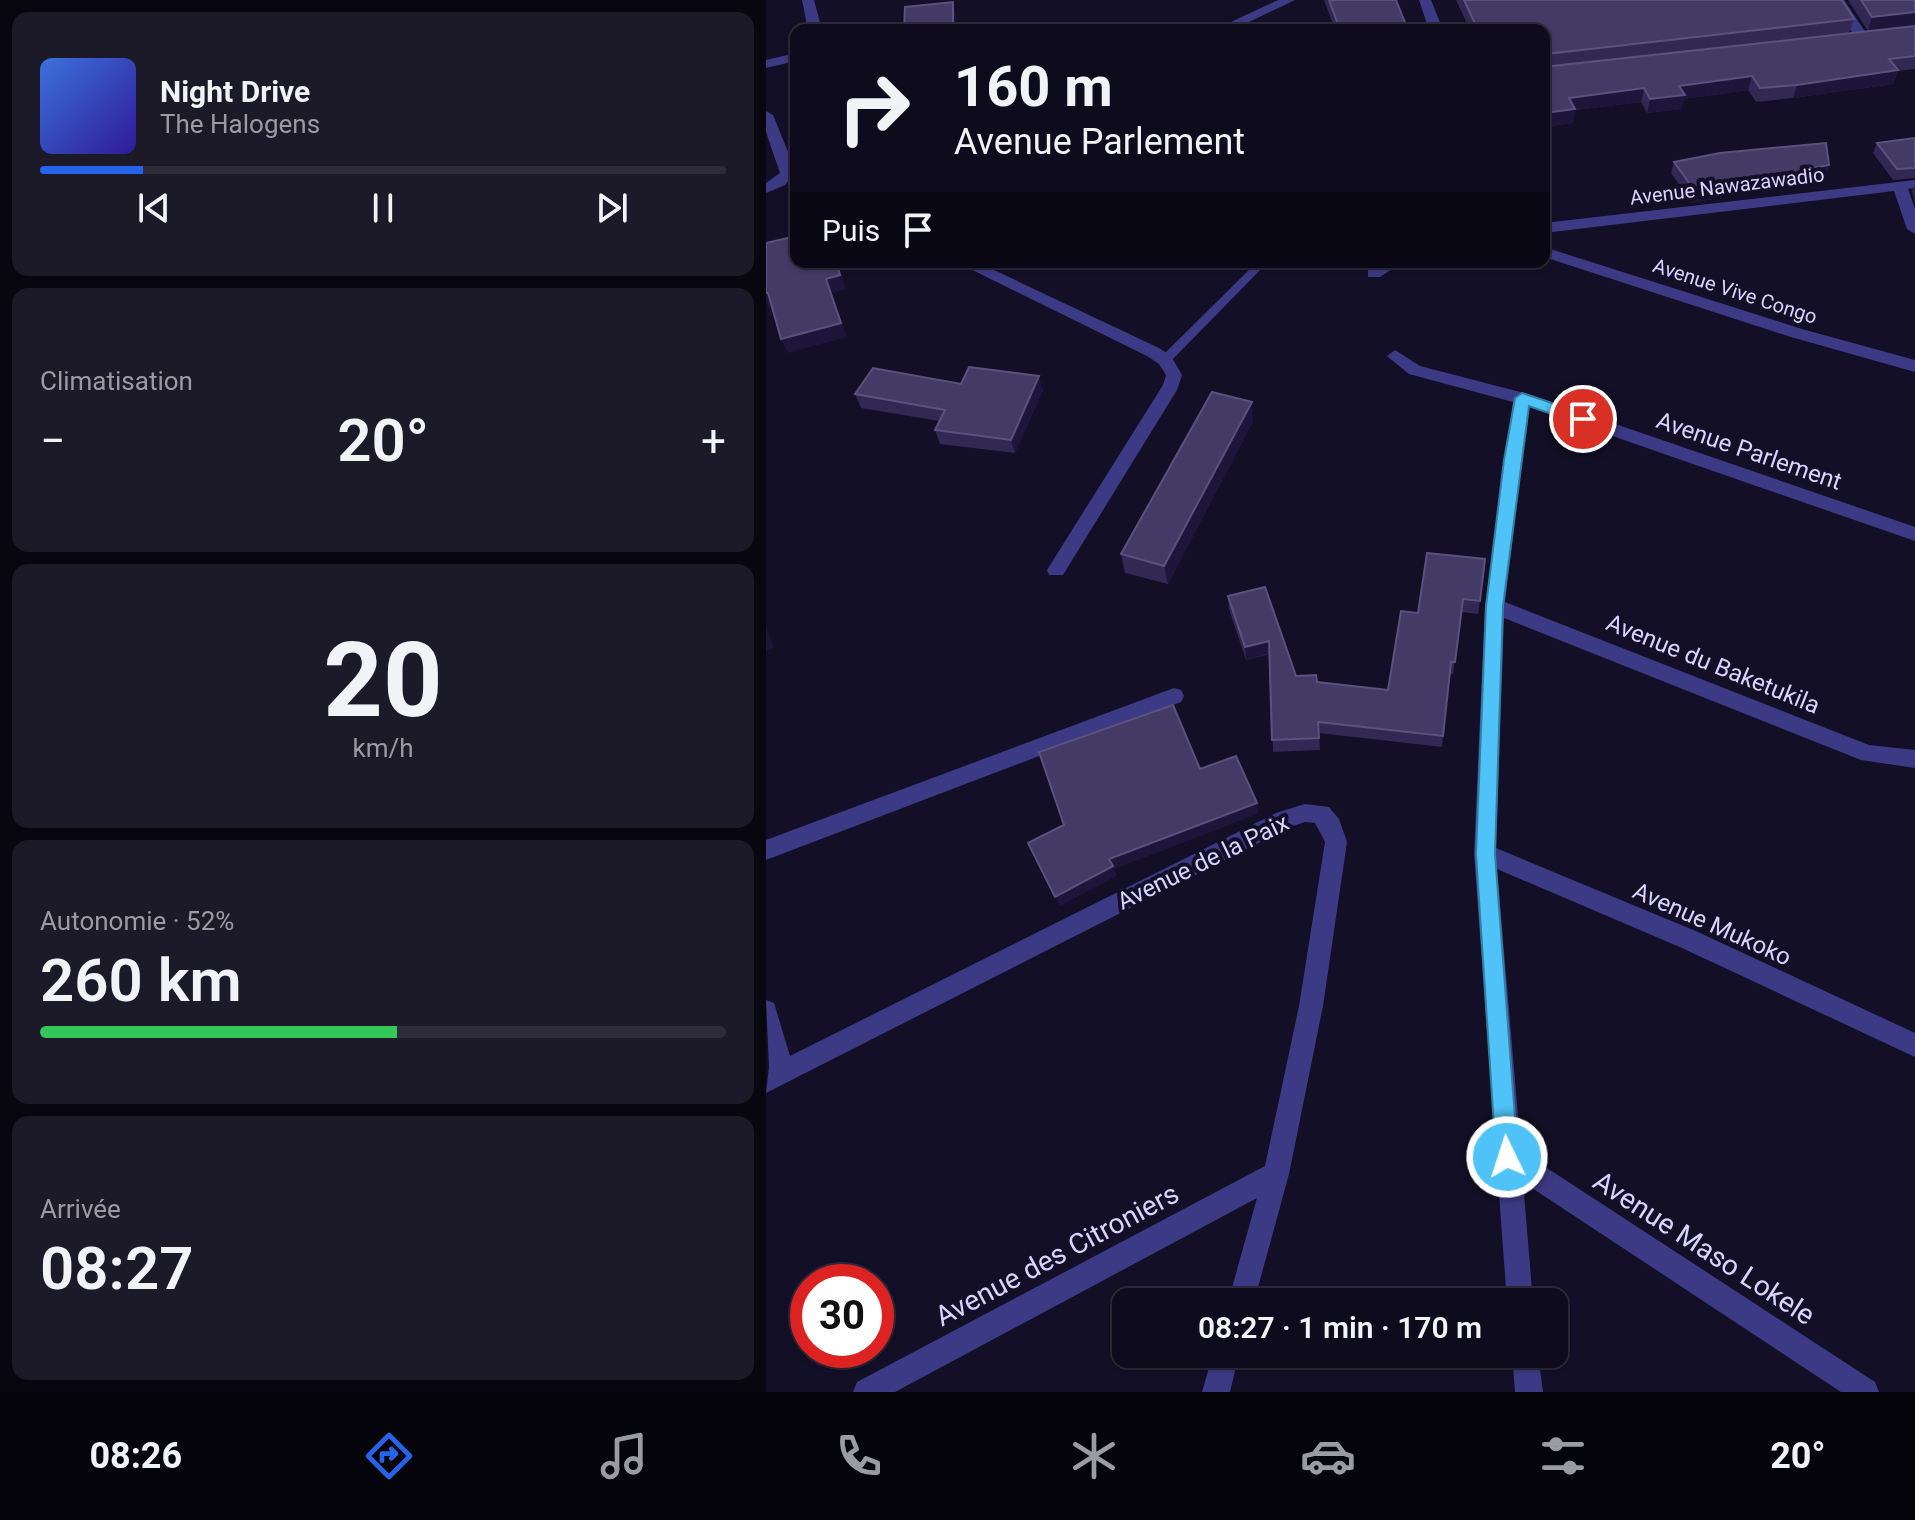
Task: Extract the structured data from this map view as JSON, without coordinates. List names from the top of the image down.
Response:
{
  "streets": {
    "street": [
      "Avenue Nawazawadio",
      "Avenue Vive Congo",
      "Avenue Parlement",
      "Avenue du Baketukila",
      "Avenue de la Paix",
      "Avenue Mukoko",
      "Avenue Maso Lokele",
      "Avenue des Citroniers"
    ]
  },
  "crossings": [
    ["Avenue de la Paix", "Avenue des Citroniers"]
  ],
  "page": {
    "turn": ["160 m", "Avenue Parlement"],
    "song": ["Night Drive", "The Halogens"],
    "then": "Puis",
    "tile": [
      "Climatisation",
      ["20", "km/h"],
      ["Autonomie · 52%", "260 km"],
      ["Arrivée", "08:27"]
    ],
    "heat": ["−", "20°", "+"],
    "limit": "30",
    "trip": "08:27 · 1 min · 170 m",
    "tabs": ["08:26", "20°"]
  }
}
